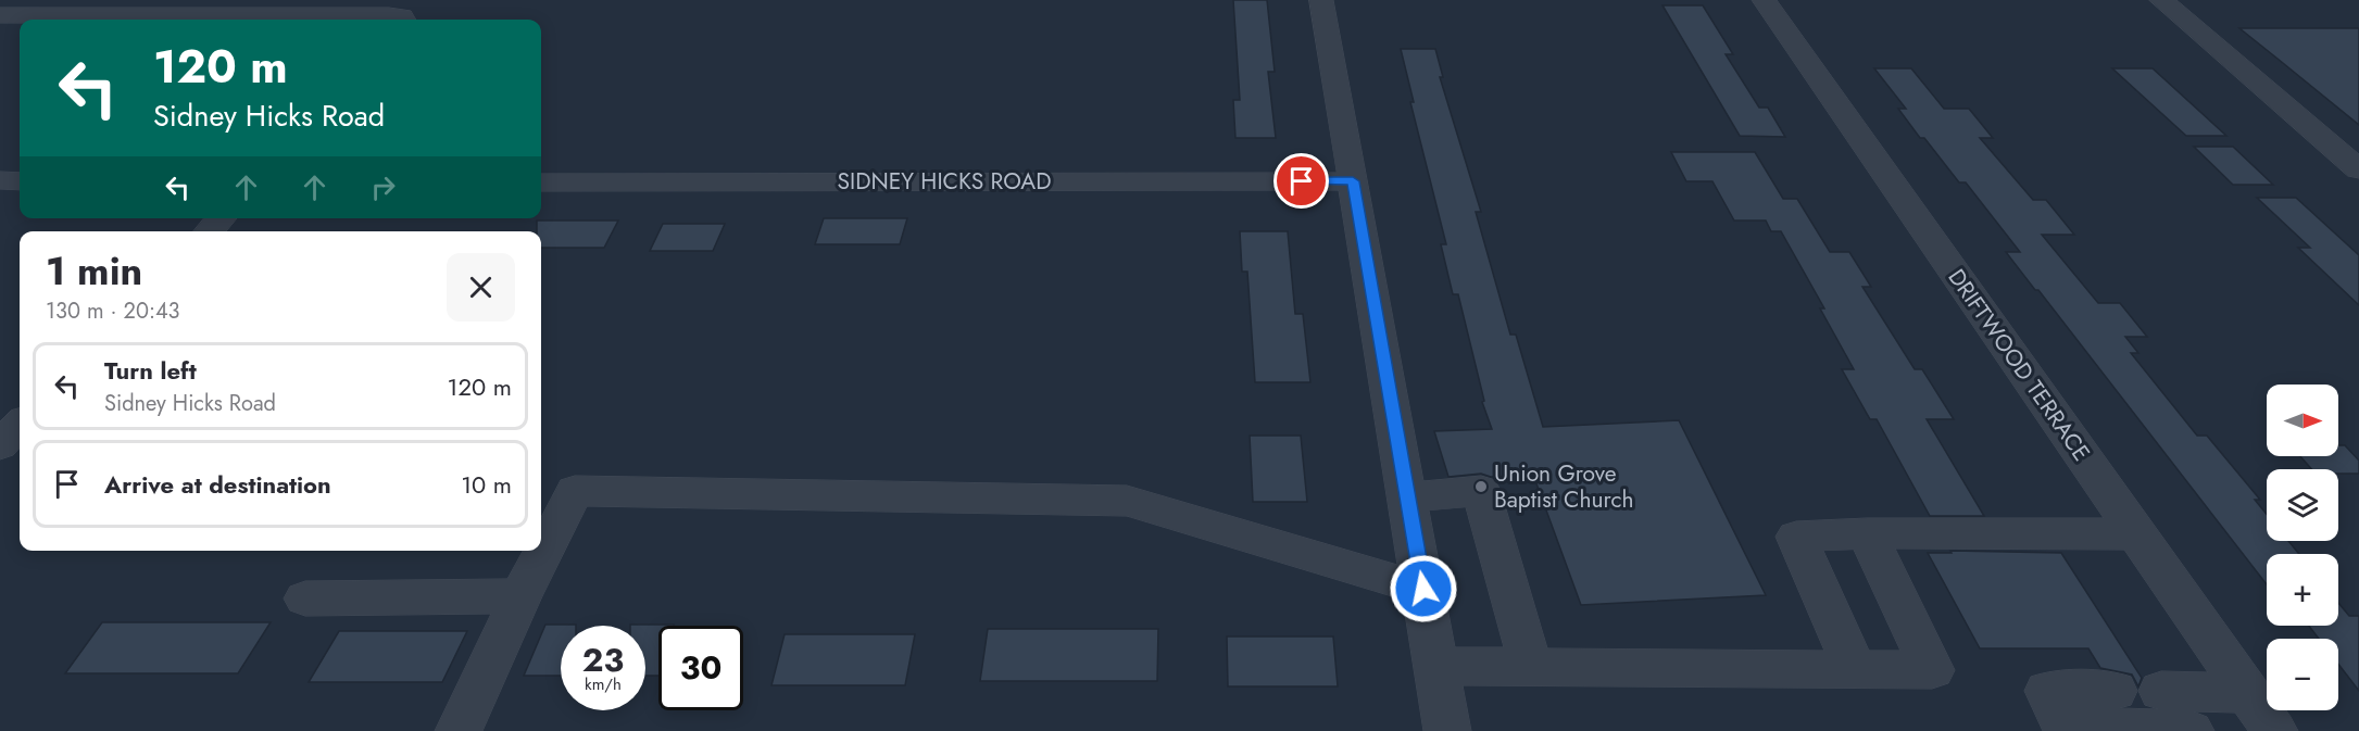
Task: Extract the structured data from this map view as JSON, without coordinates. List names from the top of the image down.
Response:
{
  "streets": {
    "street": ["SIDNEY HICKS ROAD", "DRIFTWOOD TERRACE"]
  },
  "places": ["Union Grove Baptist Church"],
  "north": "right",
  "page": {
    "turn": ["120 m", "Sidney Hicks Road"],
    "heading": ["1 min", "130 m · 20:43"],
    "list": [
      {
        "name": "Turn left",
        "note": "Sidney Hicks Road",
        "value": "120 m"
      },
      {
        "name": "Arrive at destination",
        "value": "10 m"
      }
    ],
    "map_buttons": ["+", "−"],
    "speed": "23 km/h",
    "limit": "30"
  }
}
